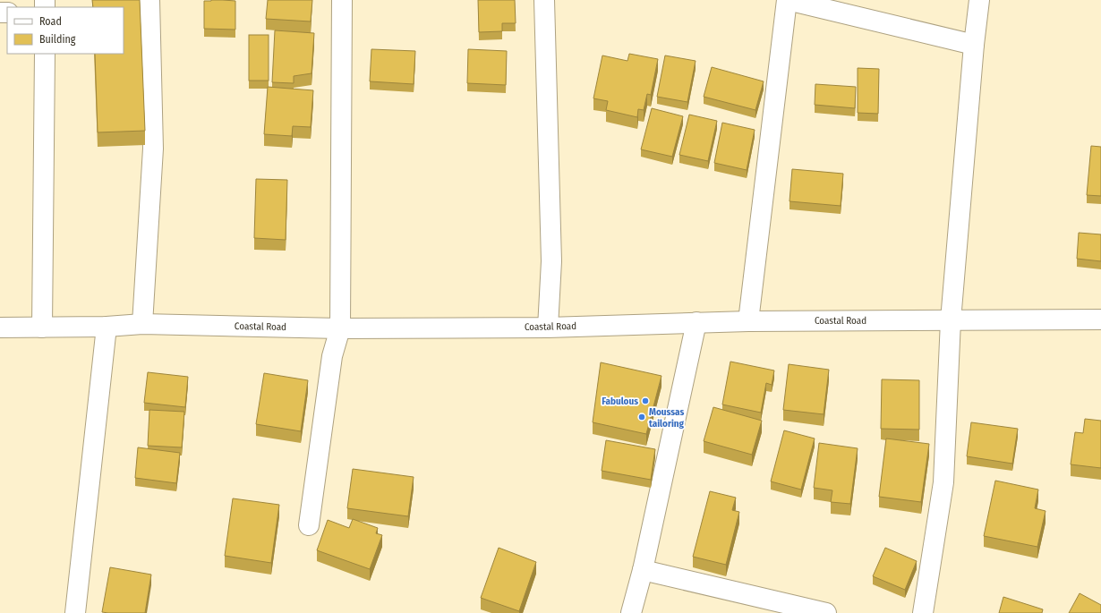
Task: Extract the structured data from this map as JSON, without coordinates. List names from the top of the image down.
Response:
{
  "streets": {
    "street": ["Coastal Road"]
  },
  "places": ["Fabulous", "Moussas tailoring"],
  "legend": ["Road", "Building"]
}
